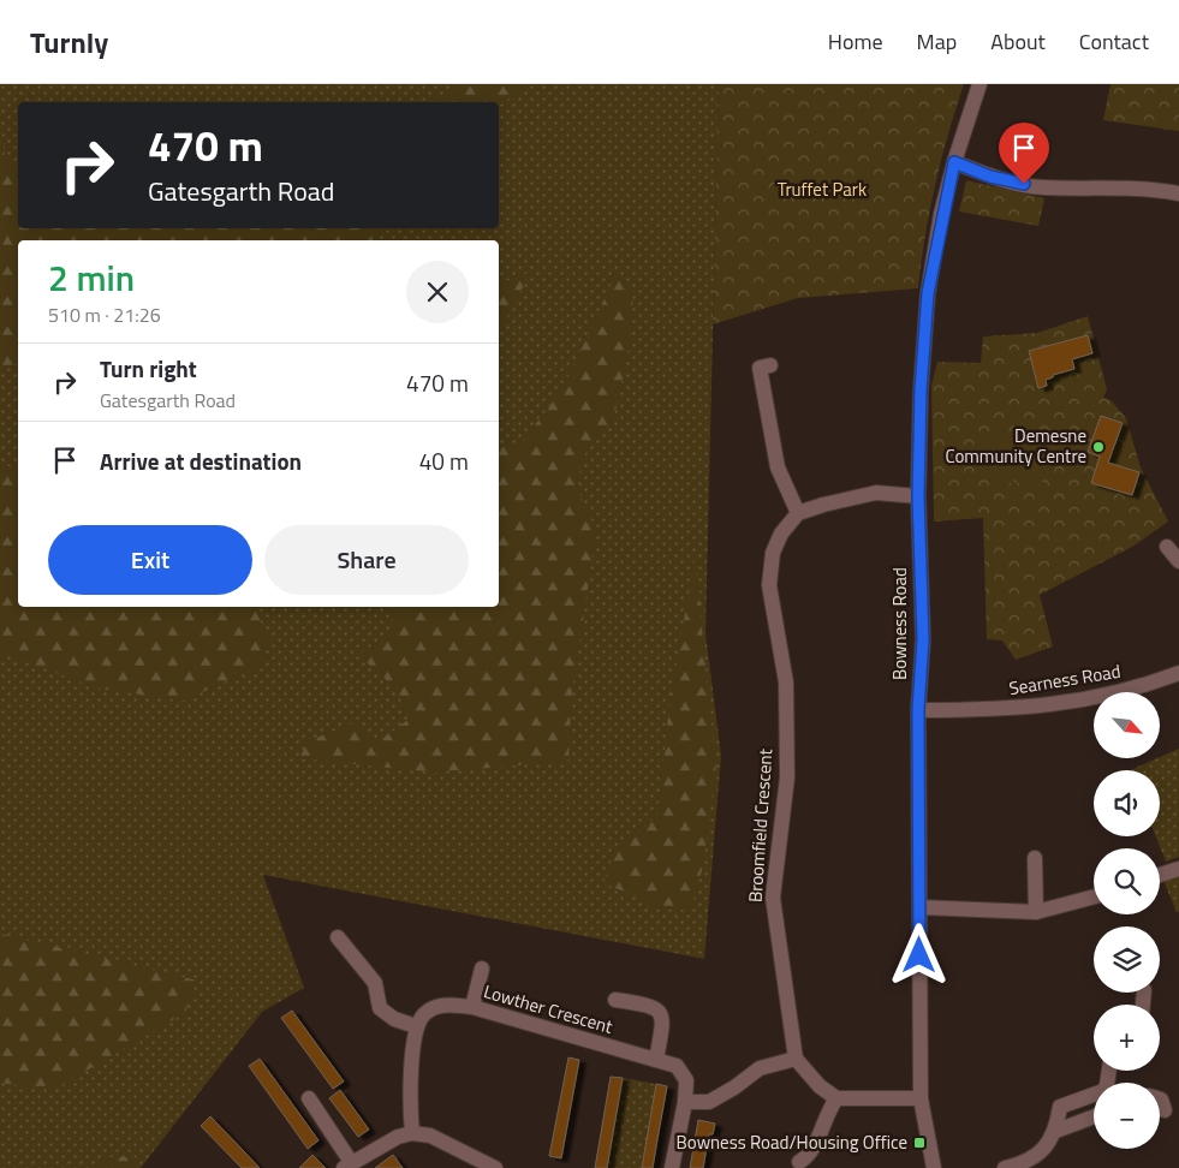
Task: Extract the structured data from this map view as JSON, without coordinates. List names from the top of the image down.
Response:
{
  "streets": {
    "street": [
      "Bowness Road",
      "Searness Road",
      "Broomfield Crescent",
      "Lowther Crescent"
    ]
  },
  "crossings": [
    ["Bowness Road", "Searness Road"]
  ],
  "parks": ["Truffet Park"],
  "places": {
    "other": ["Demesne Community Centre"],
    "transit": ["Bowness Road/Housing Office"]
  },
  "north": "bottom right",
  "page": {
    "header": "Turnly",
    "nav": [
      "Home",
      "Map",
      "About",
      "Contact"
    ],
    "turn": ["470 m", "Gatesgarth Road"],
    "heading": ["2 min", "510 m · 21:26"],
    "list": [
      {
        "name": "Turn right",
        "note": "Gatesgarth Road",
        "value": "470 m"
      },
      {
        "name": "Arrive at destination",
        "value": "40 m"
      }
    ],
    "buttons": ["Exit", "Share"],
    "map_buttons": ["+", "−"]
  }
}
